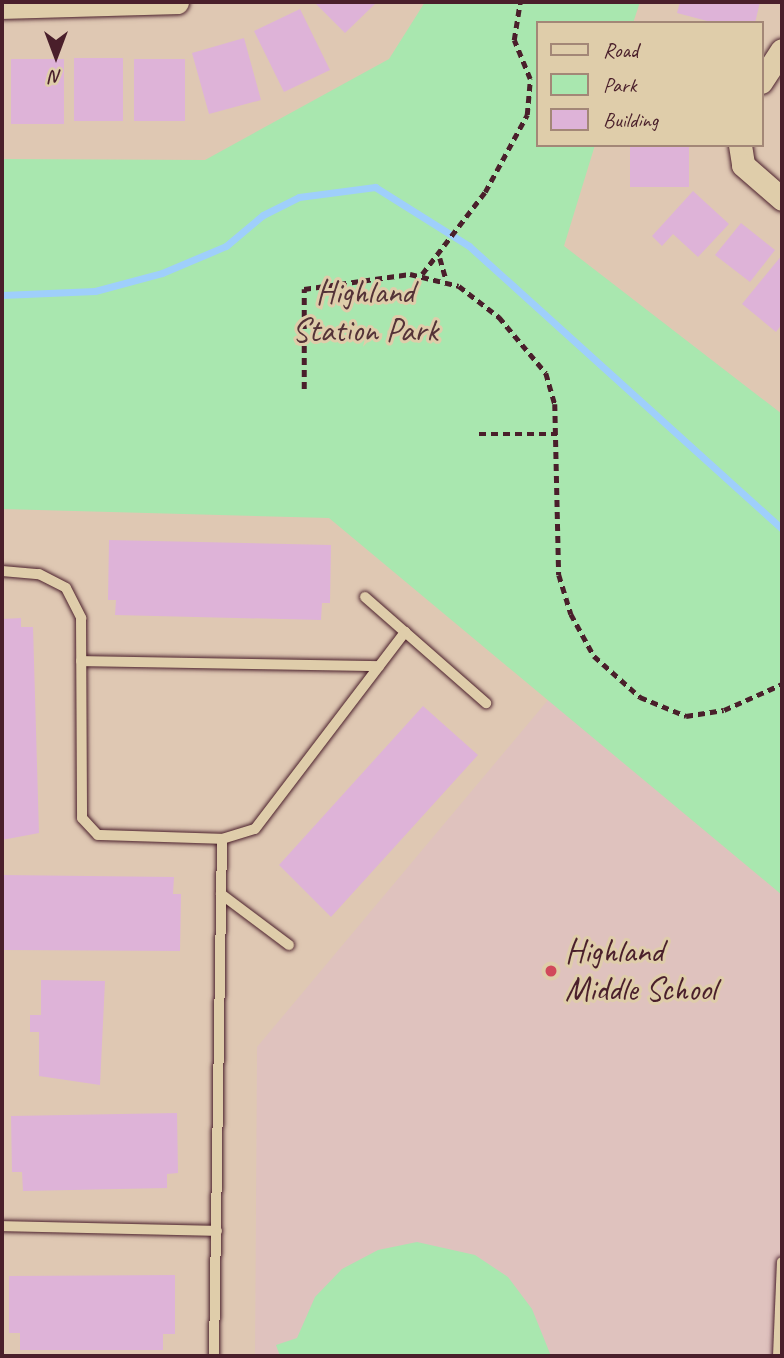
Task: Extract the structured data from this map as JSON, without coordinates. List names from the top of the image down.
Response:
{
  "parks": ["Highland Station Park"],
  "places": ["Highland Middle School"],
  "legend": ["Road", "Park", "Building"],
  "north": "bottom"
}
